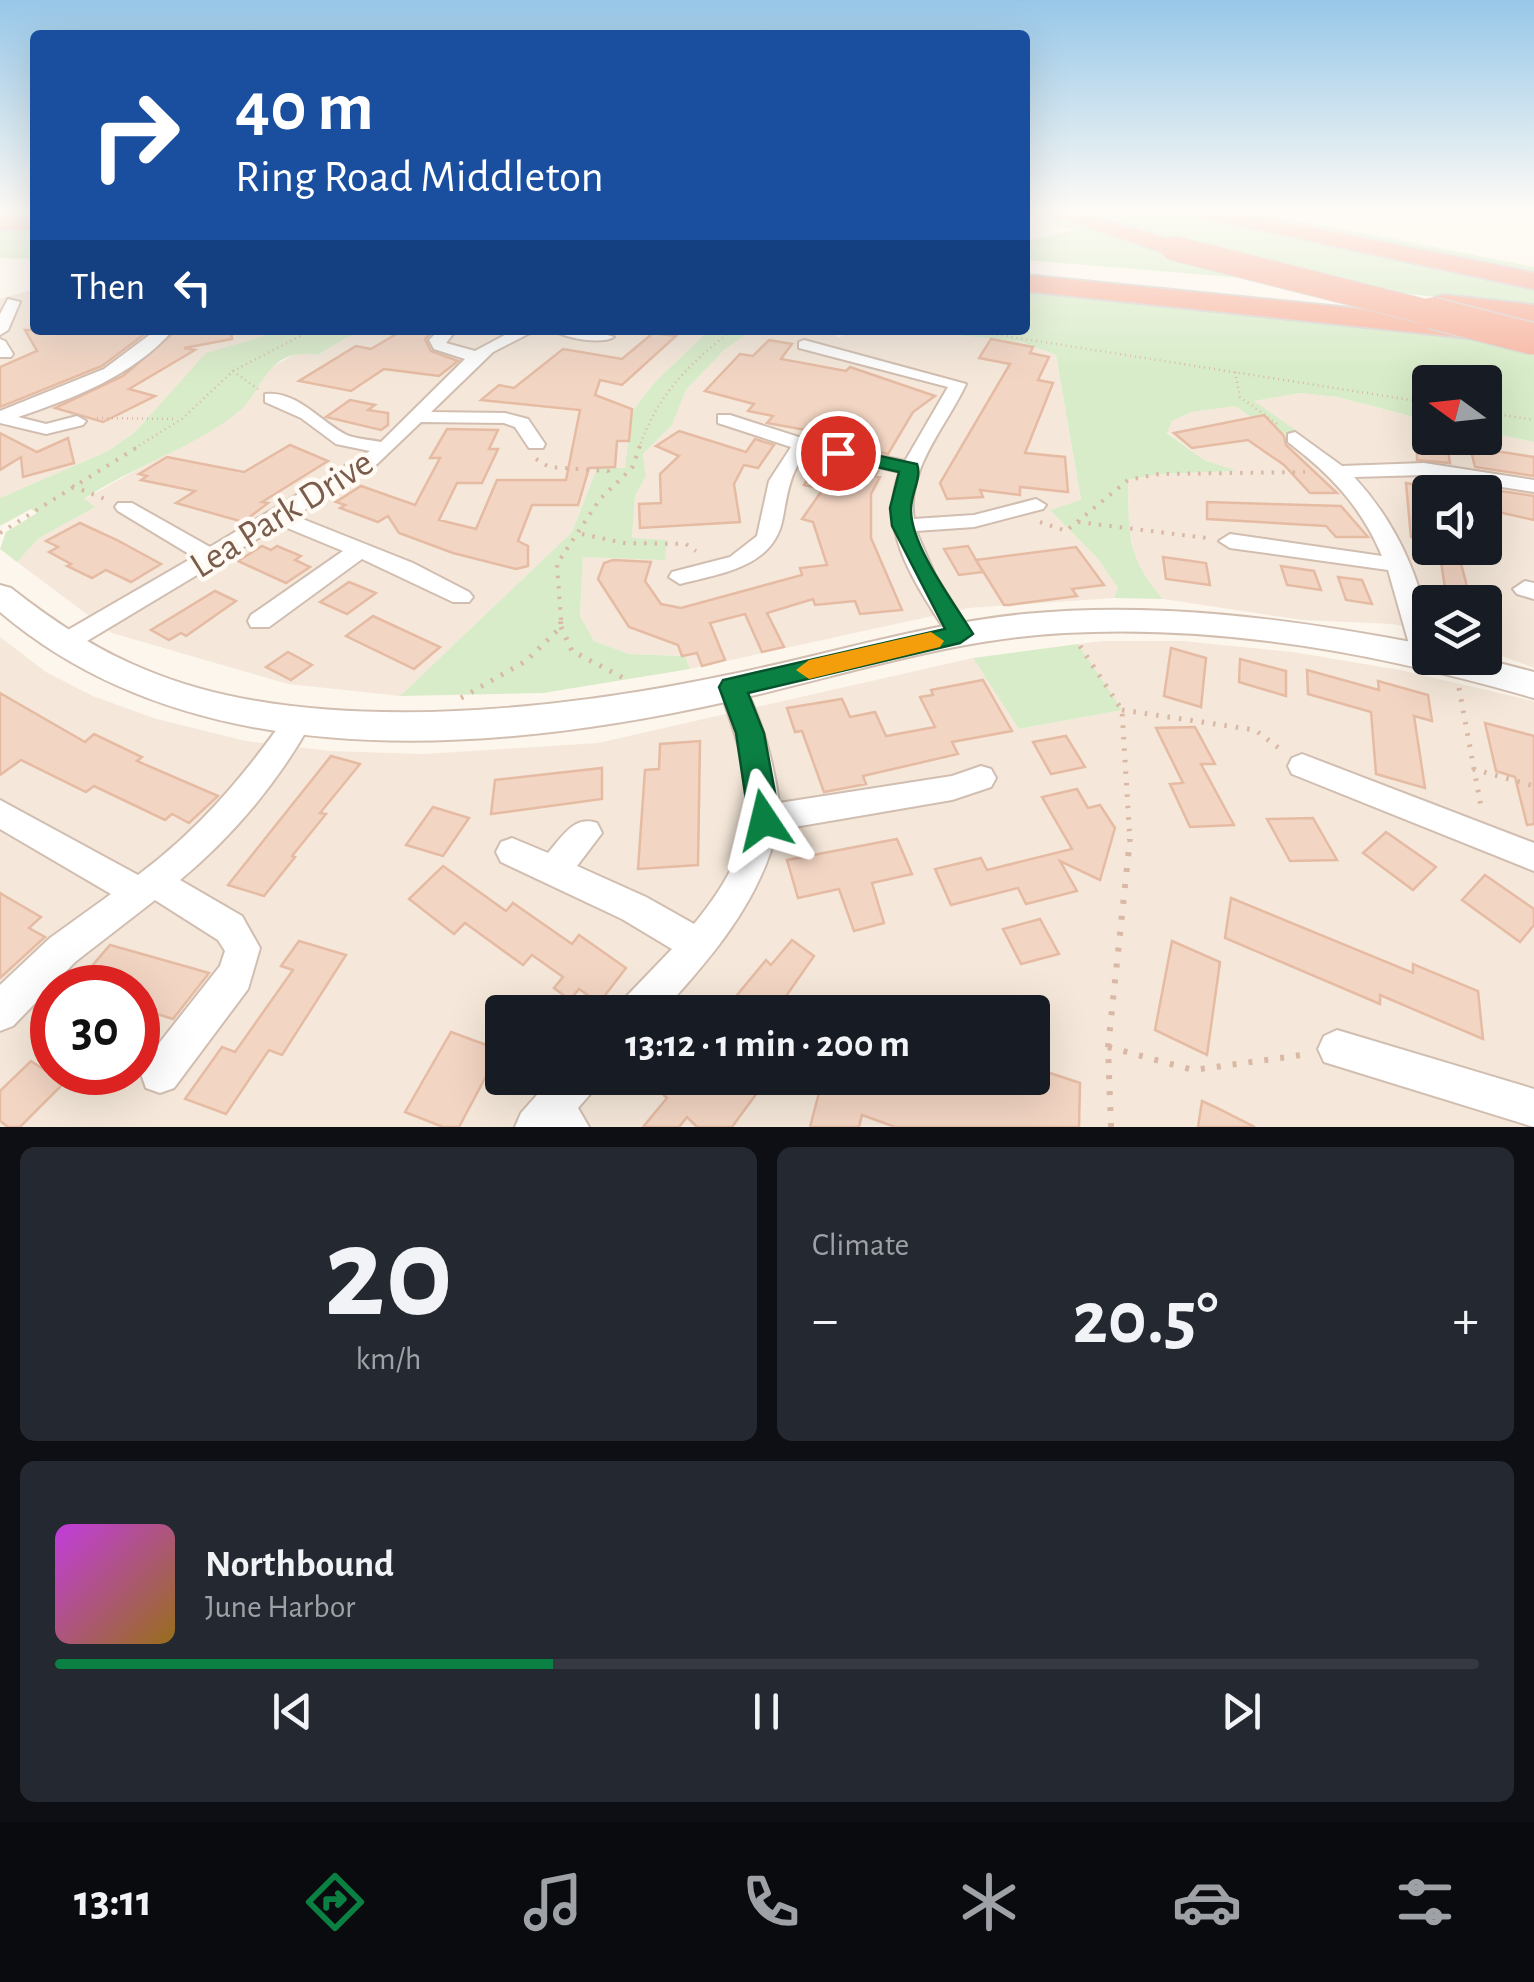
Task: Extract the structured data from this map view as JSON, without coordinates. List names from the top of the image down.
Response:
{
  "streets": {
    "street": ["Lea Park Drive"]
  },
  "north": "left",
  "page": {
    "turn": ["40 m", "Ring Road Middleton"],
    "then": "Then",
    "limit": "30",
    "trip": "13:12 · 1 min · 200 m",
    "tile": [
      ["20", "km/h"],
      "Climate"
    ],
    "heat": ["−", "20.5°", "+"],
    "song": ["Northbound", "June Harbor"],
    "tabs": "13:11"
  }
}
